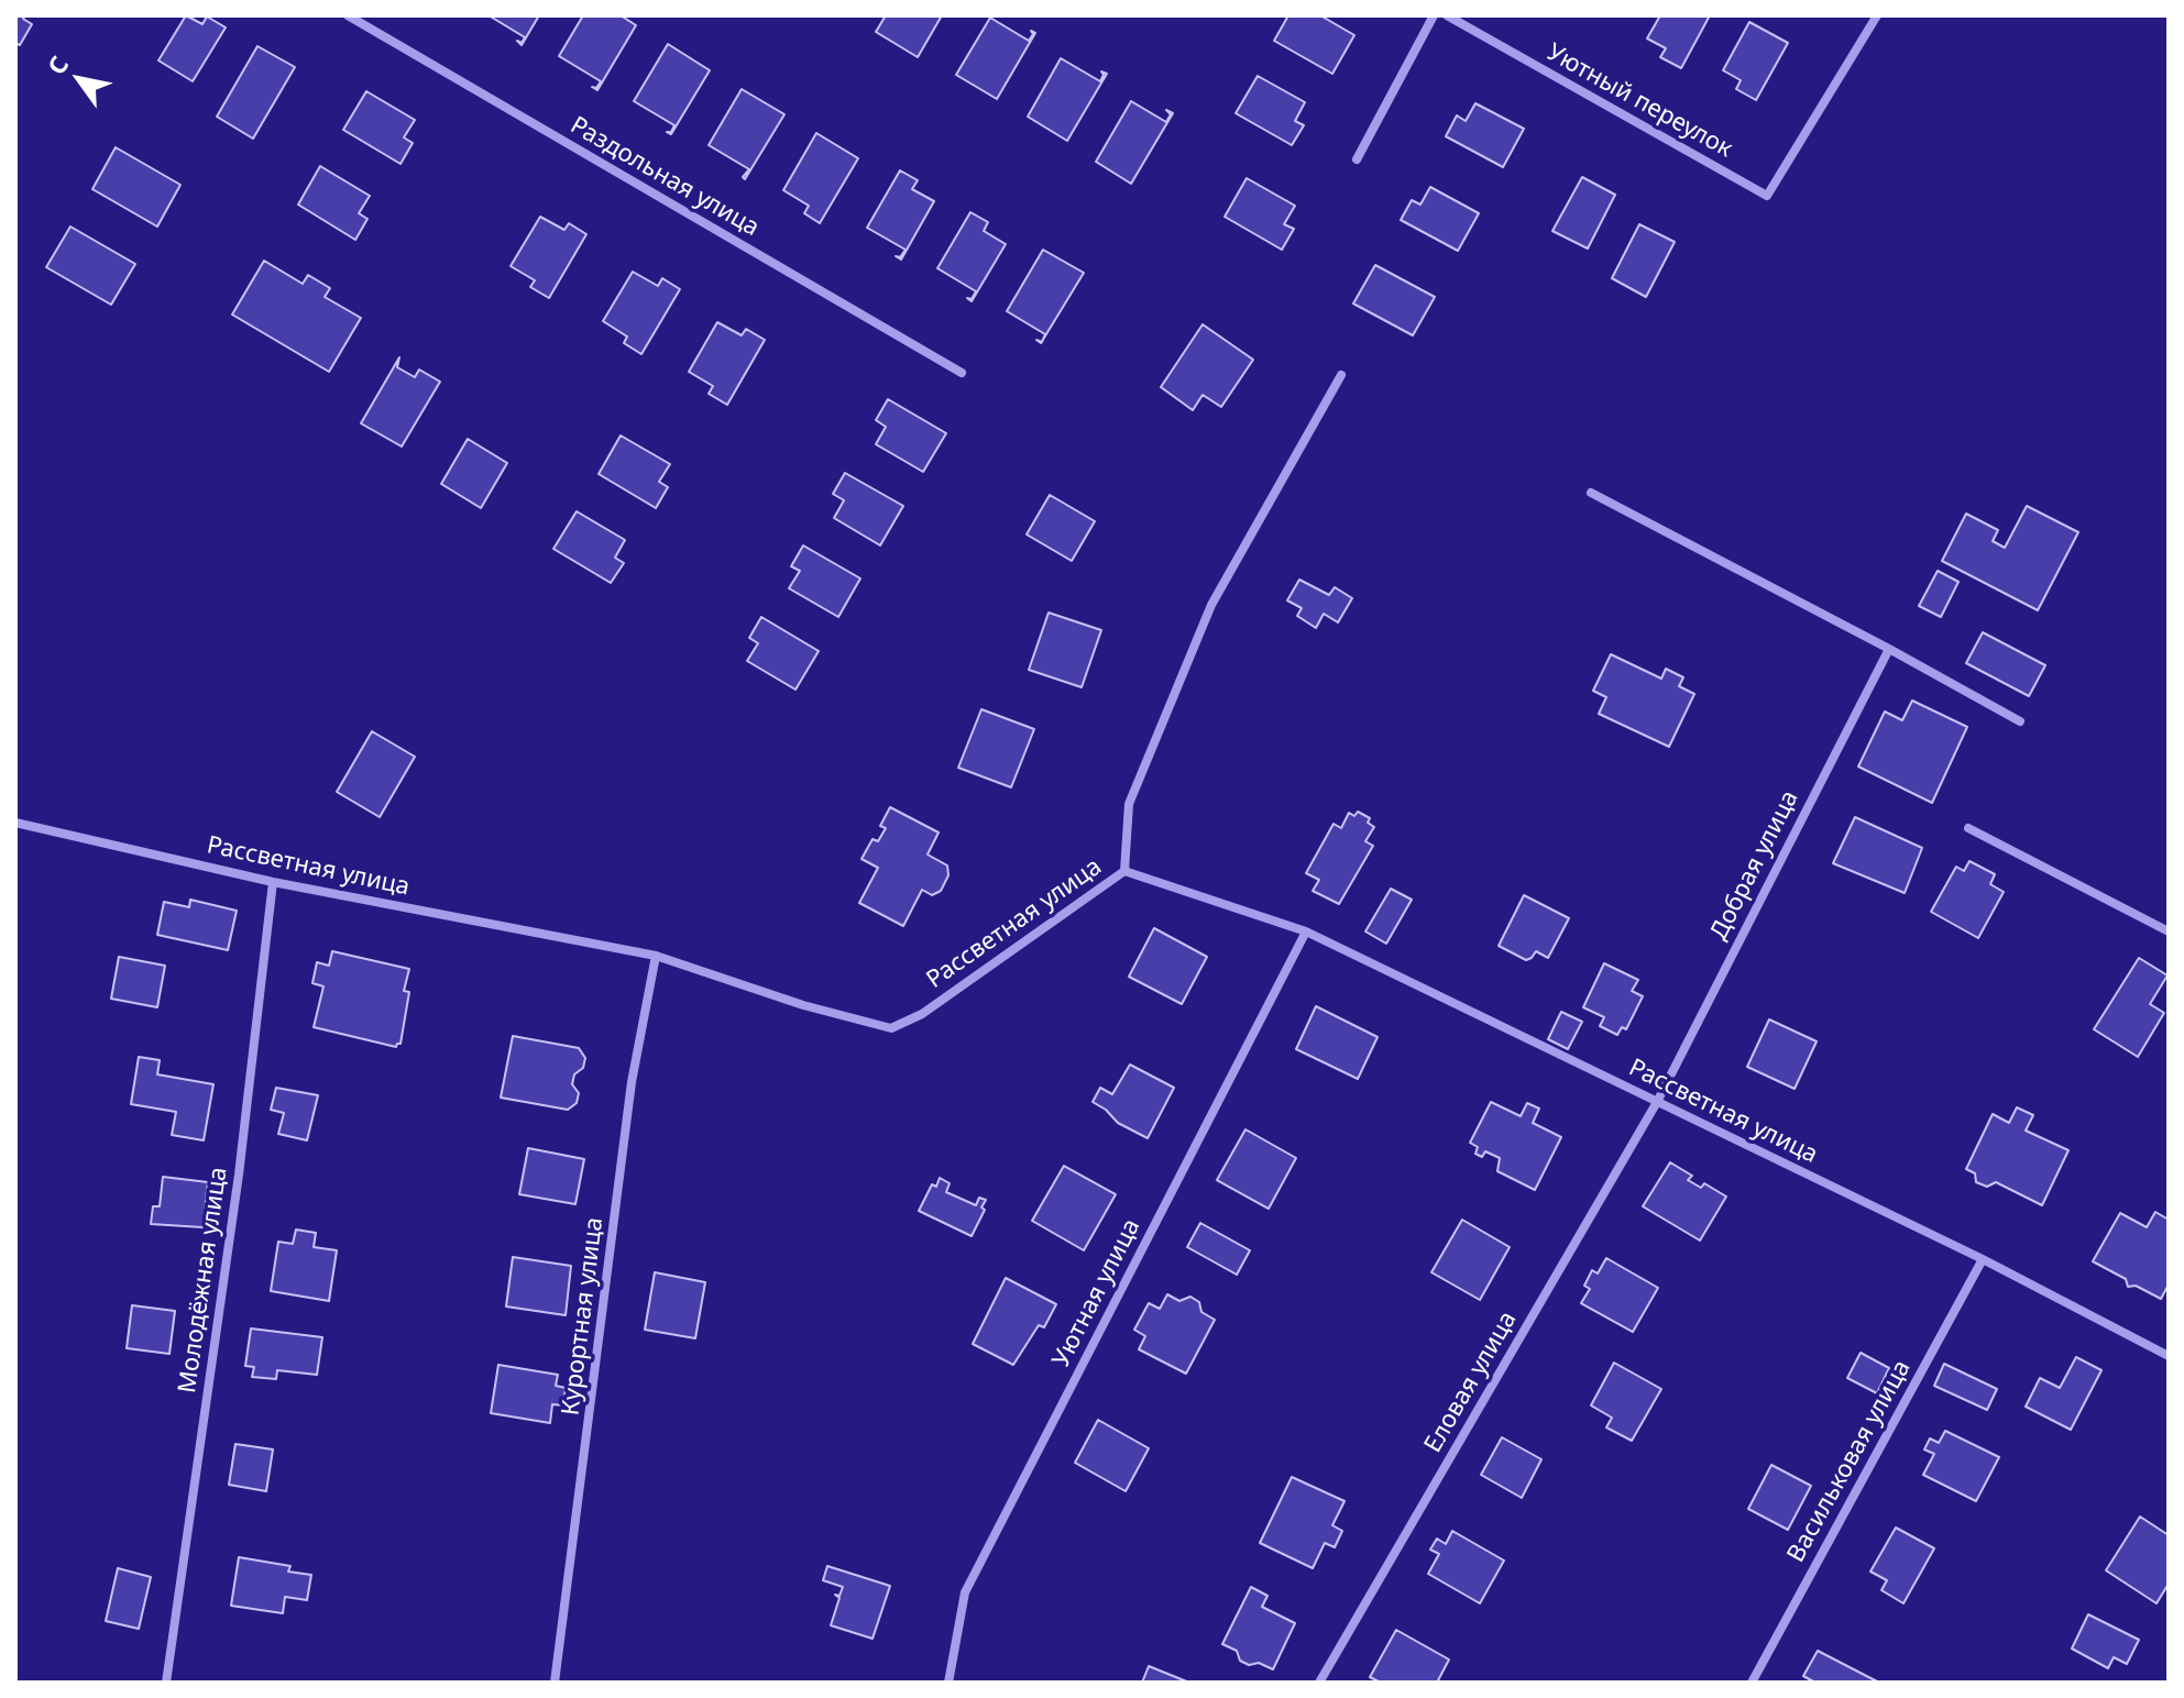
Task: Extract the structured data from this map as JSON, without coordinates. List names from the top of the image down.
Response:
{
  "streets": {
    "street": [
      "Уютный переулок",
      "Раздольная улица",
      "Добрая улица",
      "Рассветная улица",
      "Молодёжная улица",
      "Уютная улица",
      "Курортная улица",
      "Еловая улица",
      "Васильковая улица"
    ]
  },
  "crossings": [
    ["Добрая улица", "Рассветная улица"],
    ["Добрая улица", "Еловая улица"],
    ["Рассветная улица", "Молодёжная улица"],
    ["Рассветная улица", "Уютная улица"],
    ["Рассветная улица", "Курортная улица"],
    ["Рассветная улица", "Еловая улица"],
    ["Рассветная улица", "Васильковая улица"]
  ],
  "north": "top left"
}
